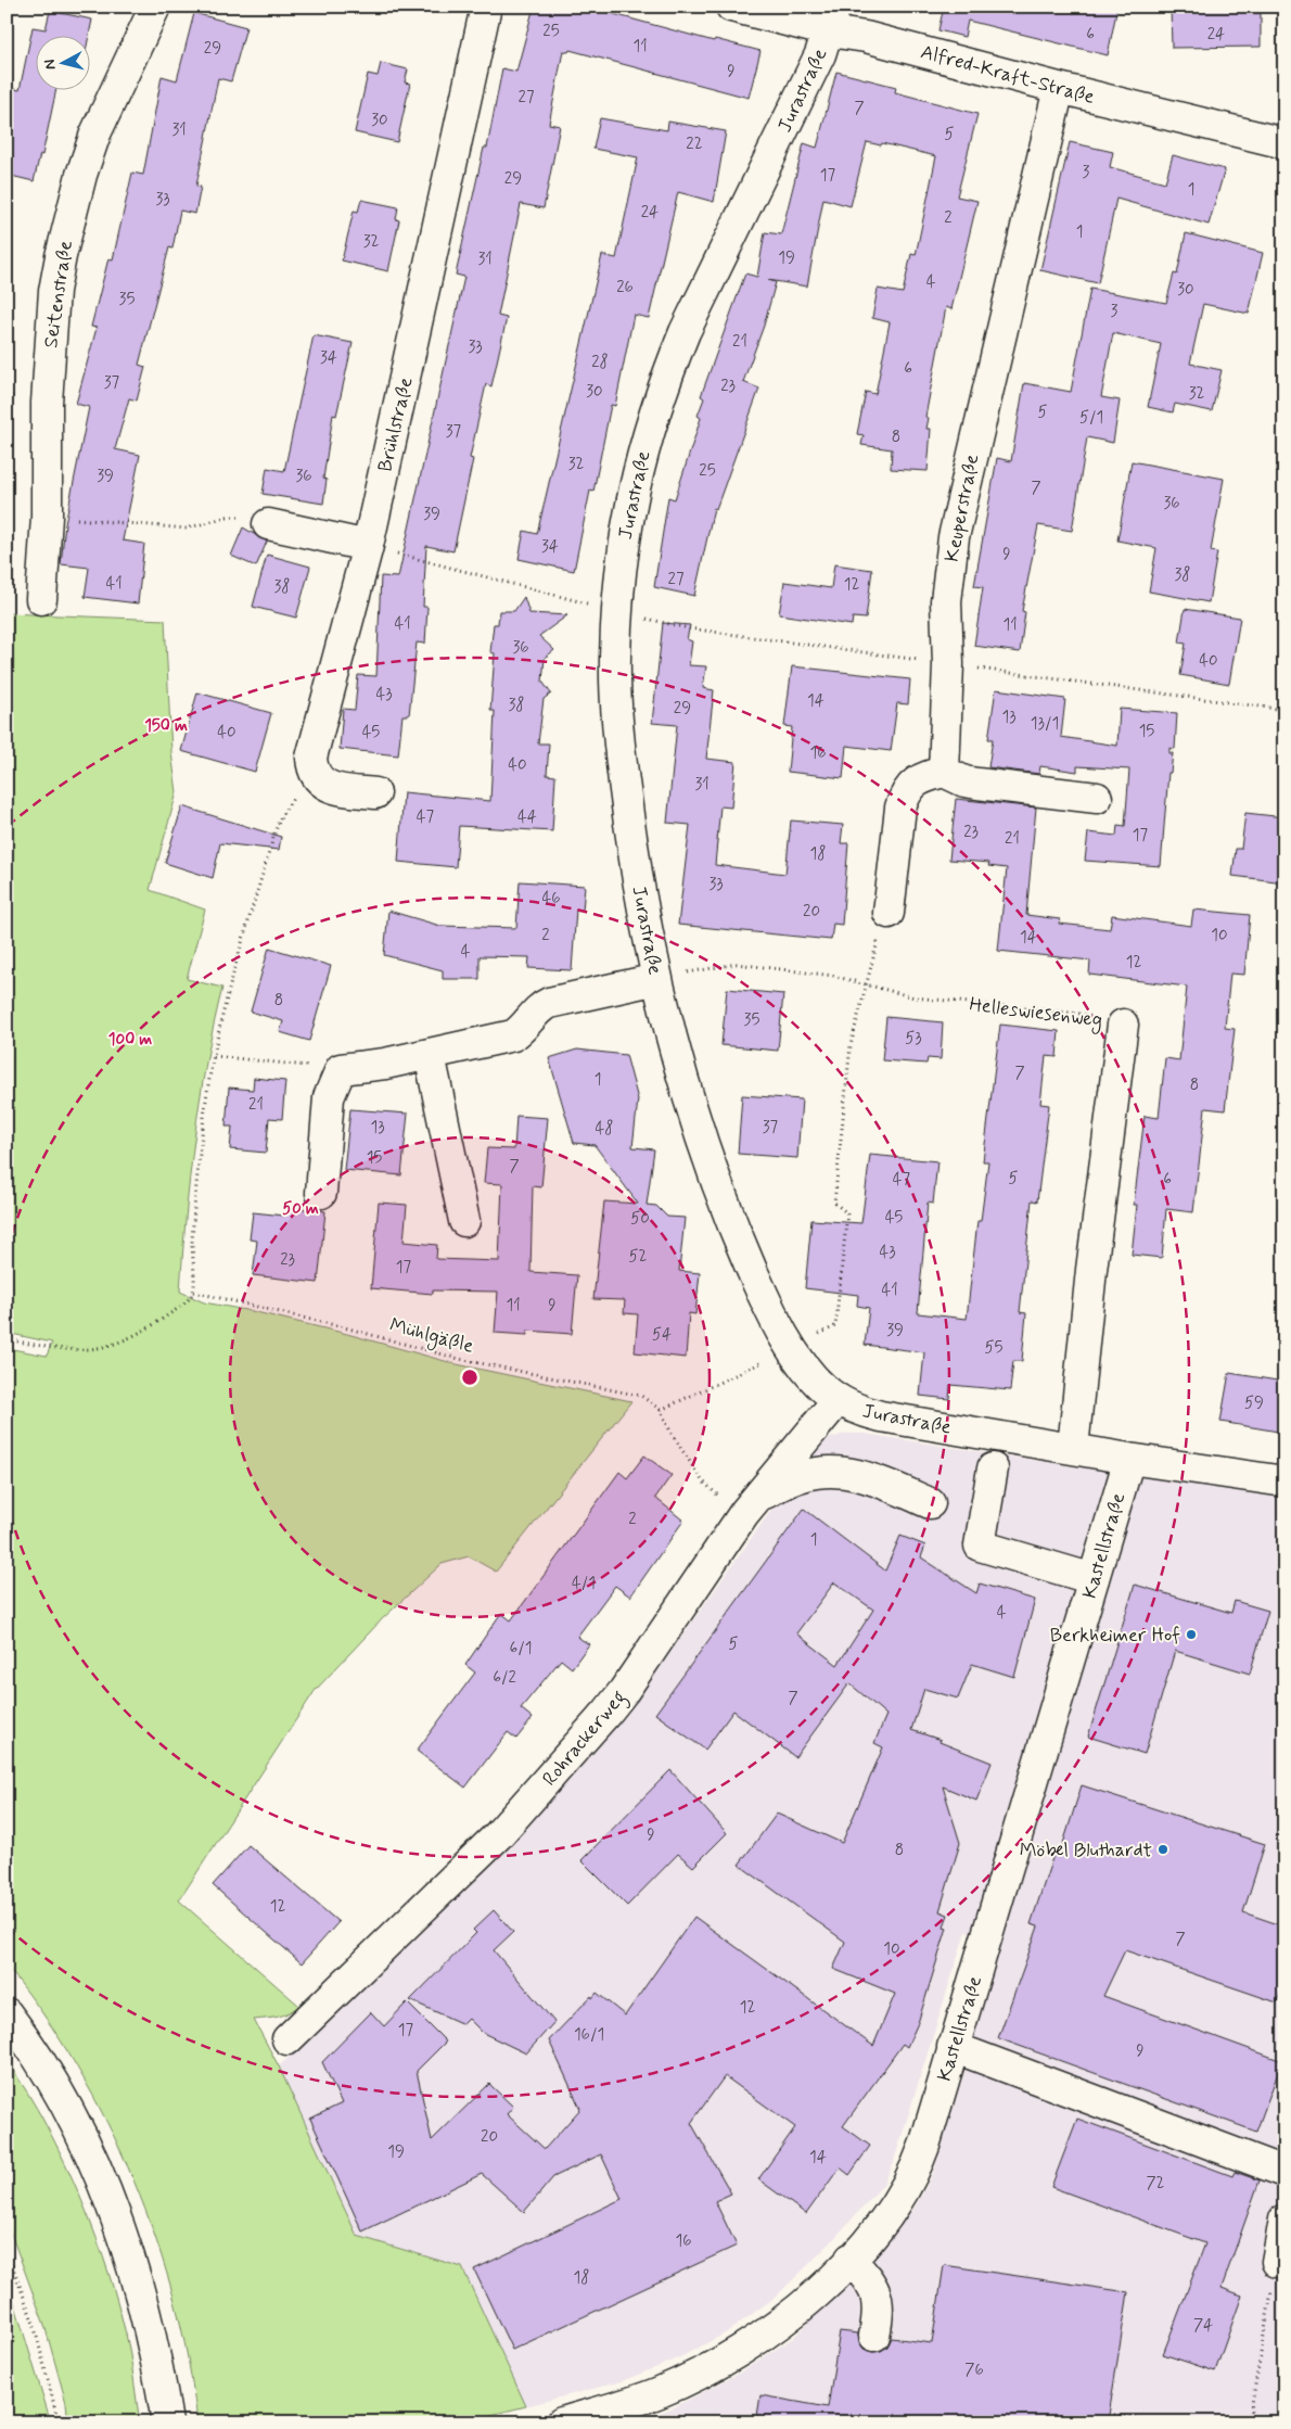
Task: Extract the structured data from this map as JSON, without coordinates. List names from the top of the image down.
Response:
{
  "streets": {
    "street": [
      "Alfred-Kraft-Straße",
      "Jurastraße",
      "Seitenstraße",
      "Brühlstraße",
      "Keuperstraße",
      "Helleswiesenweg",
      "Kastellstraße",
      "Rohrackerweg"
    ],
    "path": ["Mühlgäßle"]
  },
  "crossings": [
    ["Alfred-Kraft-Straße", "Jurastraße"],
    ["Alfred-Kraft-Straße", "Keuperstraße"],
    ["Jurastraße", "Helleswiesenweg"],
    ["Jurastraße", "Kastellstraße"],
    ["Jurastraße", "Rohrackerweg"]
  ],
  "places": ["Berkheimer Hof", "Möbel Bluthardt"],
  "house_numbers": [
    "25",
    "6",
    "24",
    "11",
    "29",
    "9",
    "27",
    "7",
    "30",
    "31",
    "5",
    "22",
    "3",
    "17",
    "29",
    "1",
    "33",
    "24",
    "2",
    "1",
    "32",
    "19",
    "31",
    "4",
    "26",
    "30",
    "35",
    "3",
    "21",
    "33",
    "34",
    "28",
    "6",
    "37",
    "23",
    "30",
    "32",
    "5",
    "5/1",
    "37",
    "8",
    "32",
    "25",
    "39",
    "36",
    "7",
    "36",
    "39",
    "34",
    "9",
    "38",
    "27",
    "41",
    "12",
    "38",
    "41",
    "11",
    "36",
    "40",
    "43",
    "14",
    "38",
    "29",
    "13",
    "13/1",
    "15",
    "40",
    "45",
    "16",
    "40",
    "31",
    "47",
    "44",
    "23",
    "17",
    "21",
    "18",
    "33",
    "46",
    "20",
    "2",
    "10",
    "14",
    "4",
    "12",
    "8",
    "35",
    "53",
    "7",
    "1",
    "8",
    "21",
    "13",
    "37",
    "48",
    "15",
    "7",
    "5",
    "47",
    "6",
    "45",
    "50",
    "43",
    "52",
    "23",
    "17",
    "41",
    "11",
    "9",
    "39",
    "54",
    "55",
    "59",
    "2",
    "1",
    "4/1",
    "4",
    "5",
    "6/1",
    "6/2",
    "7",
    "9",
    "8",
    "12",
    "7",
    "10",
    "12",
    "17",
    "16/1",
    "9",
    "20",
    "19",
    "14",
    "72",
    "16",
    "18",
    "74",
    "76"
  ],
  "north": "left",
  "rings": ["150 m", "100 m", "50 m"]
}
